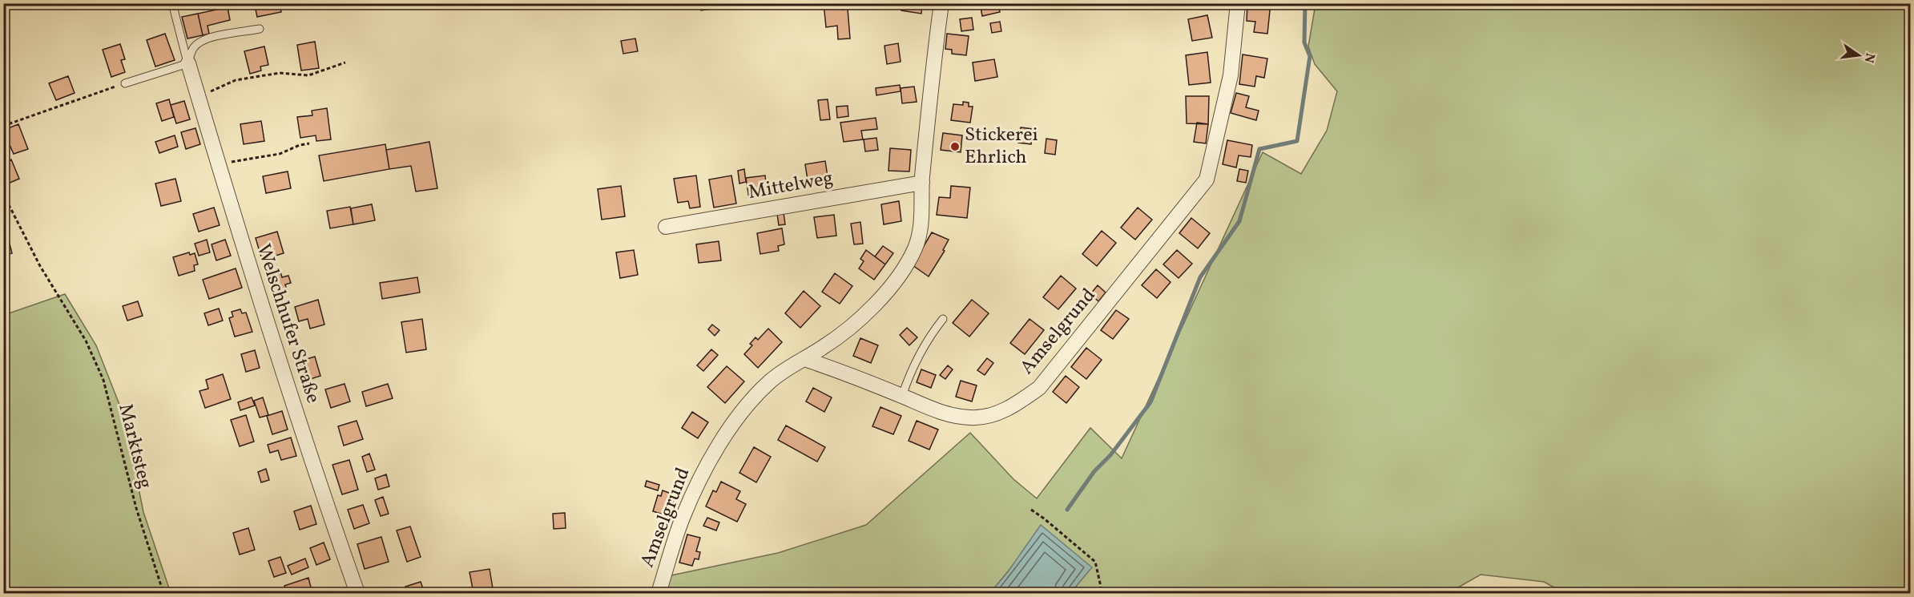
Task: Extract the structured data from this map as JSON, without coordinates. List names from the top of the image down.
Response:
{
  "streets": {
    "street": ["Mittelweg", "Welschhufer Straße", "Amselgrund"],
    "path": ["Marktsteg"]
  },
  "places": ["Stickerei Ehrlich"],
  "north": "right"
}
